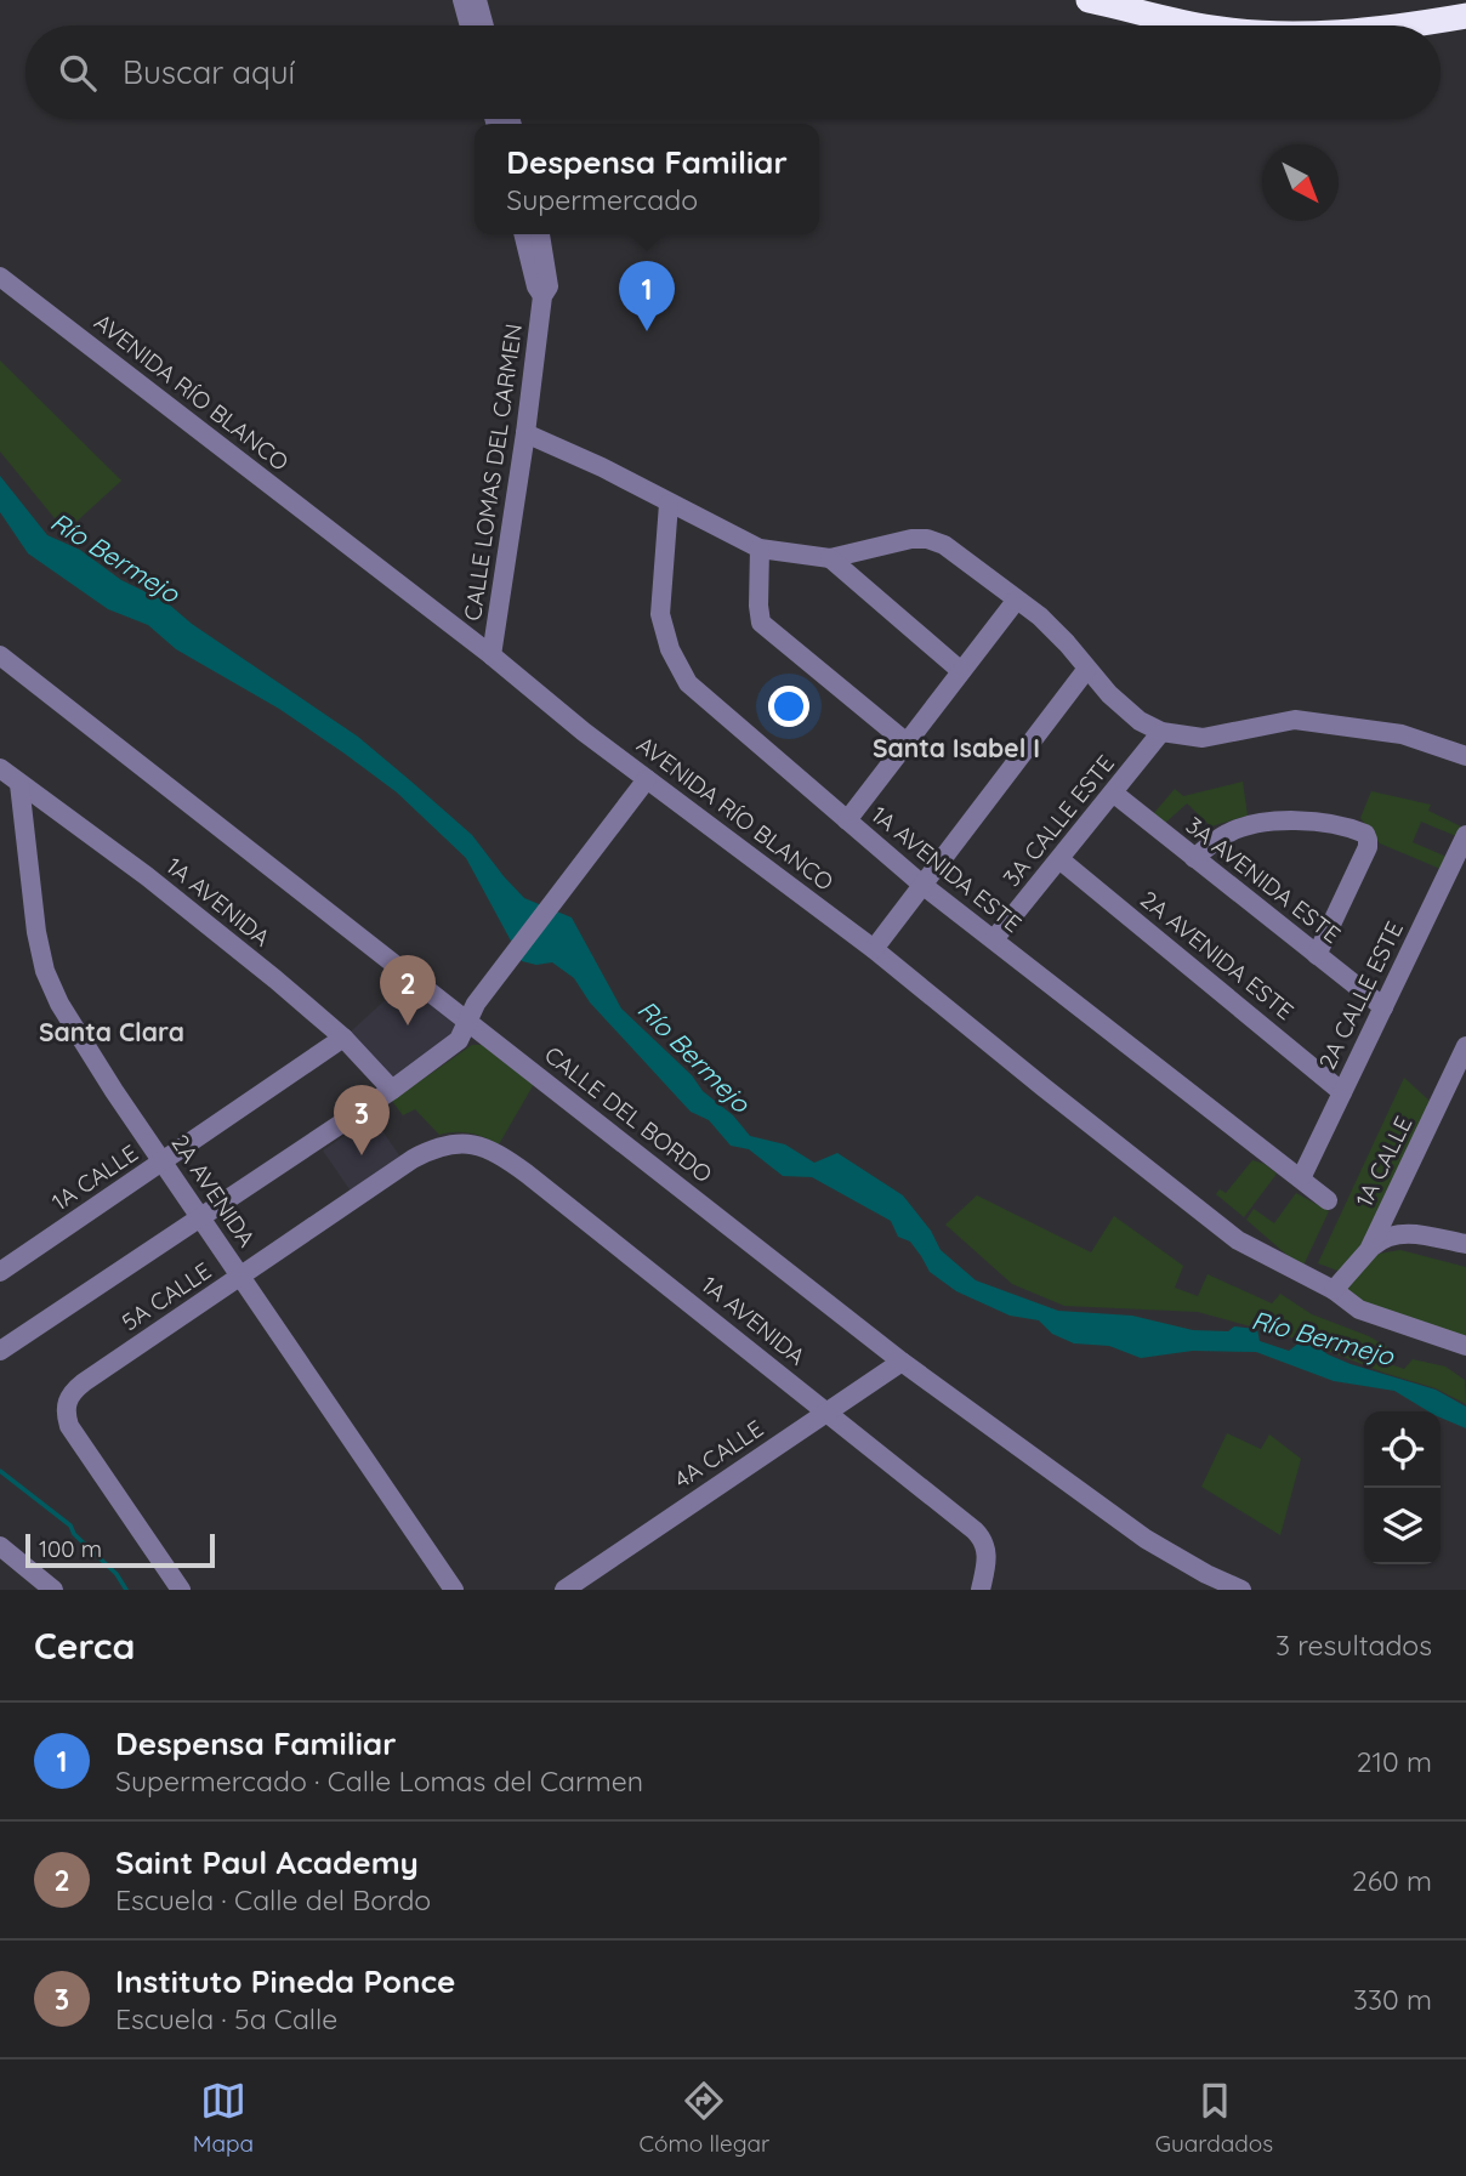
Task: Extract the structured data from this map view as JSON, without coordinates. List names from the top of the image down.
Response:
{
  "streets": {
    "street": [
      "AVENIDA RÍO BLANCO",
      "CALLE LOMAS DEL CARMEN",
      "3A CALLE ESTE",
      "1A AVENIDA ESTE",
      "3A AVENIDA ESTE",
      "1A AVENIDA",
      "2A AVENIDA ESTE",
      "2A CALLE ESTE",
      "CALLE DEL BORDO",
      "1A CALLE",
      "2A AVENIDA",
      "5A CALLE",
      "4A CALLE"
    ]
  },
  "crossings": [
    ["AVENIDA RÍO BLANCO", "CALLE LOMAS DEL CARMEN"],
    ["AVENIDA RÍO BLANCO", "1A CALLE"],
    ["3A CALLE ESTE", "1A AVENIDA ESTE"],
    ["3A CALLE ESTE", "3A AVENIDA ESTE"],
    ["3A CALLE ESTE", "2A AVENIDA ESTE"],
    ["1A AVENIDA ESTE", "2A CALLE ESTE"],
    ["3A AVENIDA ESTE", "2A CALLE ESTE"],
    ["1A AVENIDA", "1A CALLE"],
    ["1A AVENIDA", "2A AVENIDA"],
    ["1A AVENIDA", "5A CALLE"],
    ["1A AVENIDA", "4A CALLE"],
    ["2A AVENIDA ESTE", "2A CALLE ESTE"],
    ["CALLE DEL BORDO", "4A CALLE"],
    ["1A CALLE", "2A AVENIDA"],
    ["2A AVENIDA", "5A CALLE"]
  ],
  "districts": ["Santa Isabel I", "Santa Clara"],
  "water": ["Río Bermejo"],
  "scale_bar": "100 m",
  "north": "bottom right",
  "page": {
    "search": "Buscar aquí",
    "popup": ["Despensa Familiar", "Supermercado"],
    "pins": ["1", "2", "3"],
    "scale": "100 m",
    "heading": ["Cerca", "3 resultados"],
    "list": [
      {
        "mark": "1",
        "name": "Despensa Familiar",
        "note": "Supermercado · Calle Lomas del Carmen",
        "value": "210 m"
      },
      {
        "mark": "2",
        "name": "Saint Paul Academy",
        "note": "Escuela · Calle del Bordo",
        "value": "260 m"
      },
      {
        "mark": "3",
        "name": "Instituto Pineda Ponce",
        "note": "Escuela · 5a Calle",
        "value": "330 m"
      }
    ],
    "nav": ["Mapa", "Cómo llegar", "Guardados"]
  }
}
